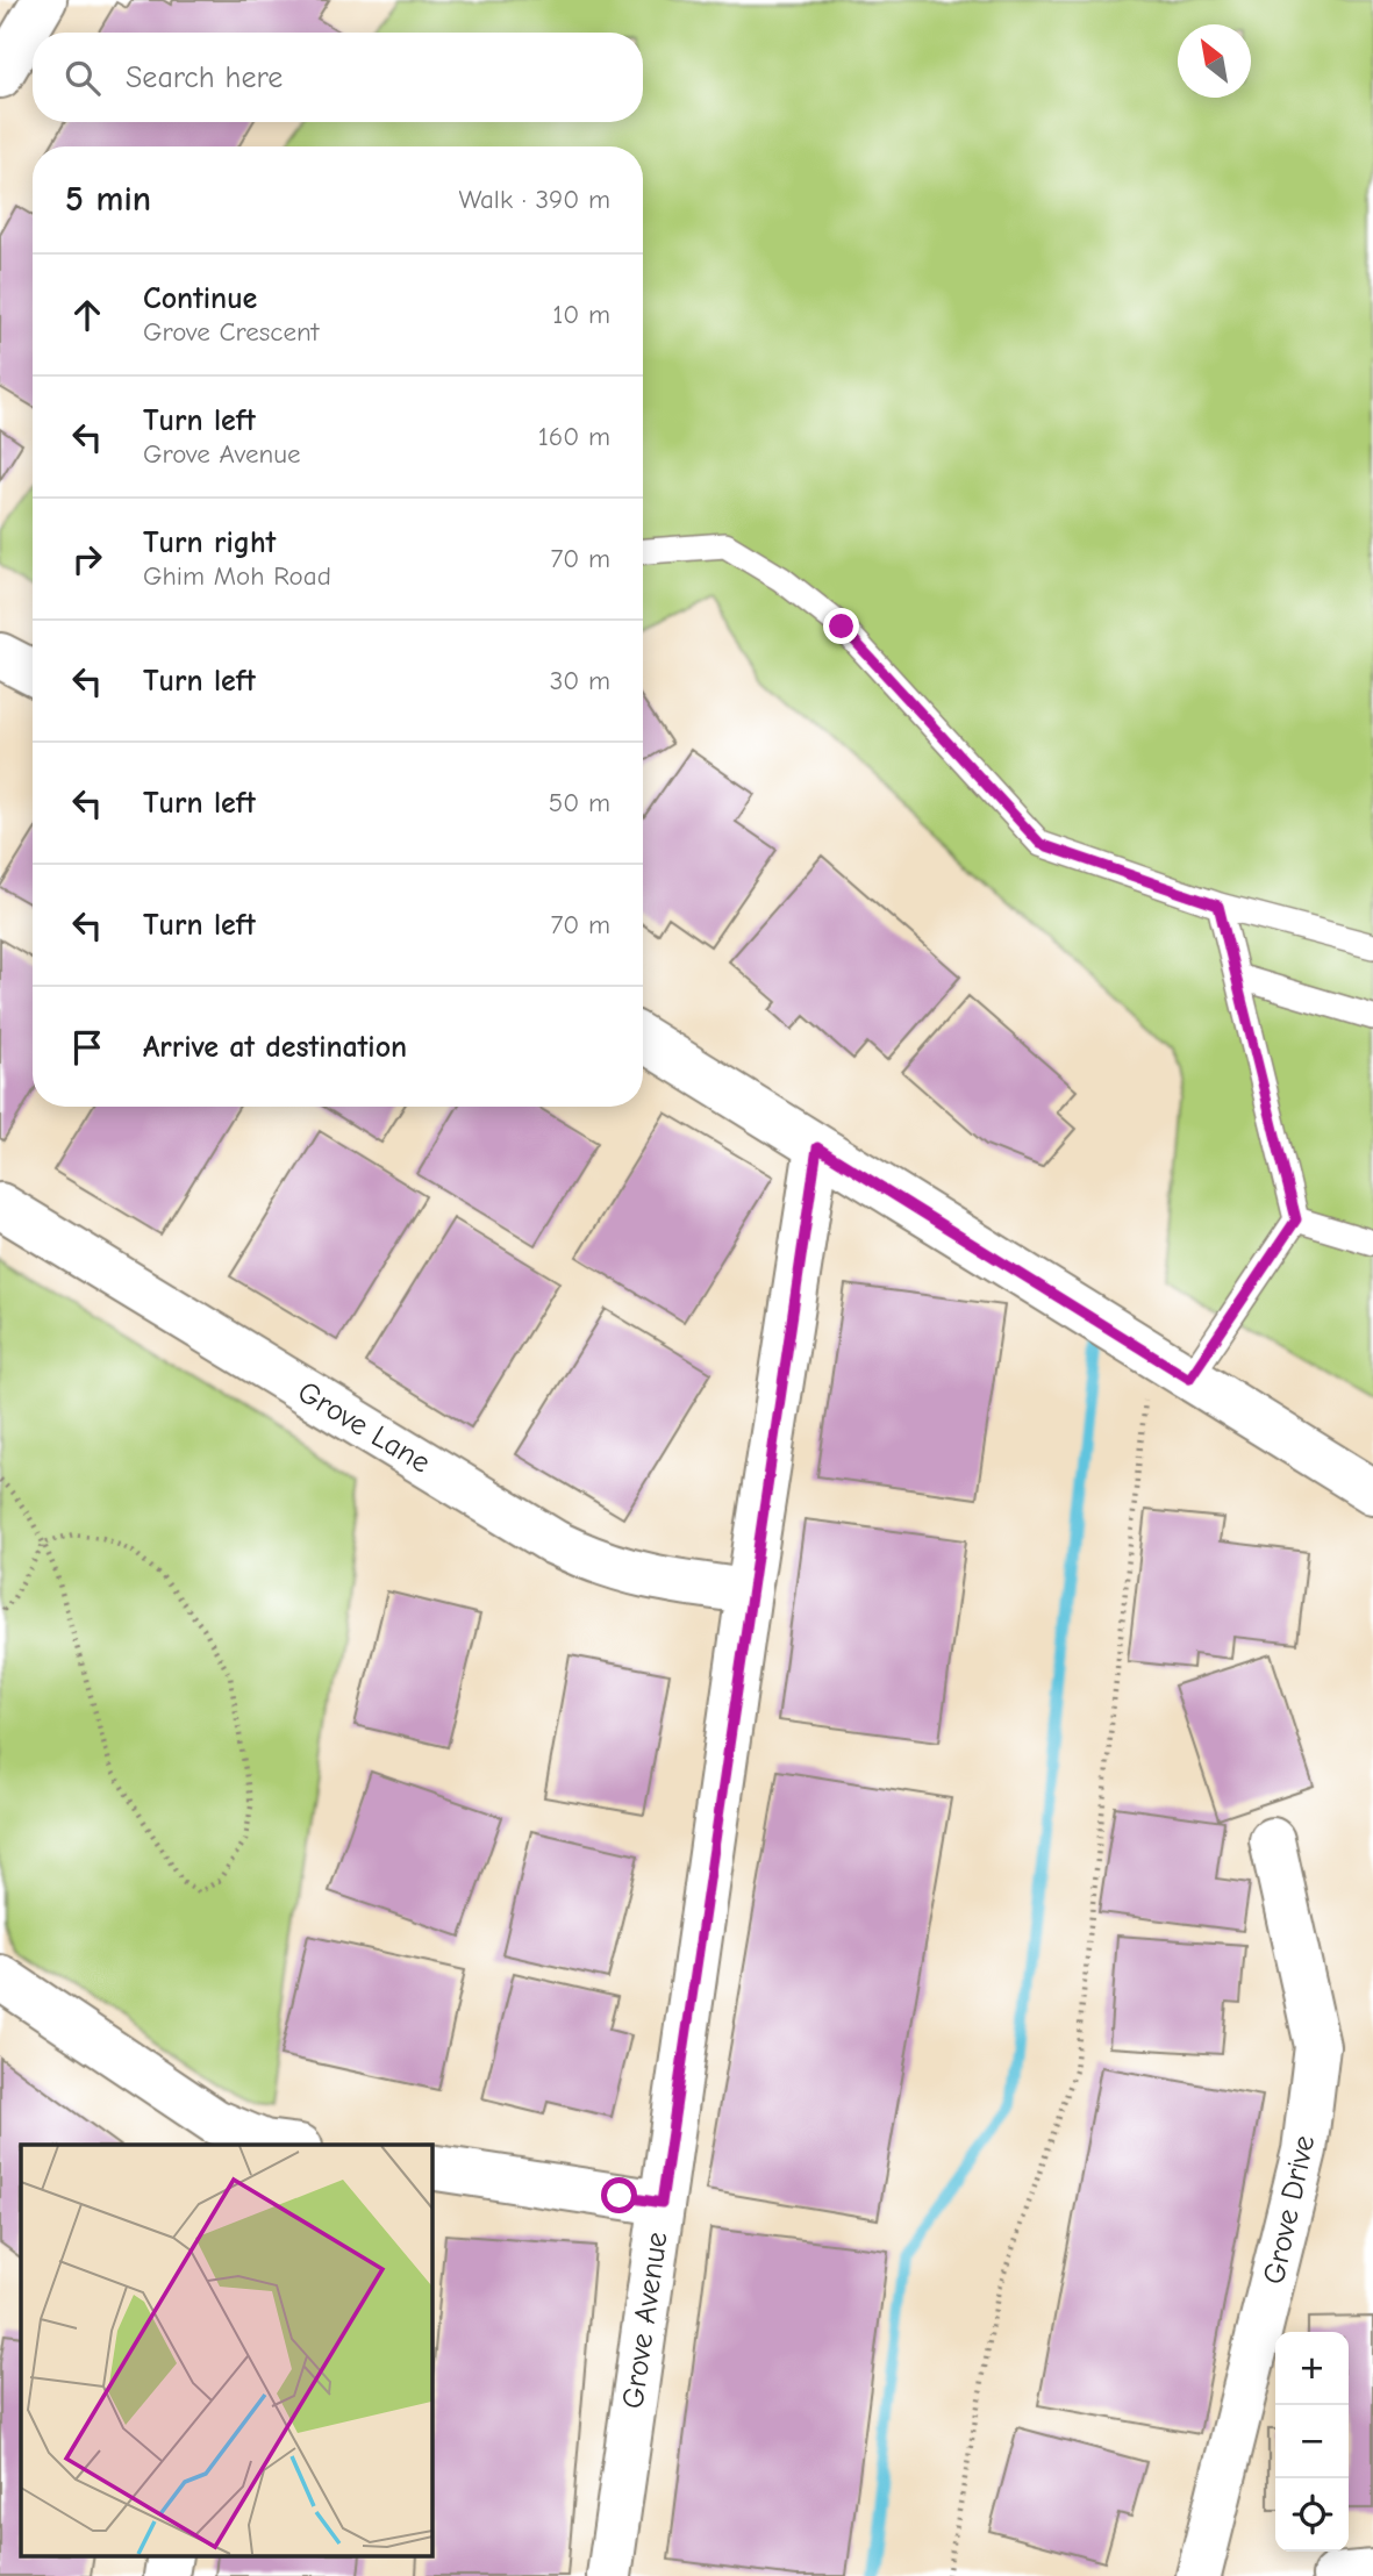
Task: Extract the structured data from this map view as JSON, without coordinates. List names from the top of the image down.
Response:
{
  "streets": {
    "street": ["Grove Lane", "Grove Drive", "Grove Avenue"]
  },
  "crossings": [
    ["Grove Lane", "Grove Avenue"]
  ],
  "north": "top left",
  "page": {
    "search": "Search here",
    "heading": ["5 min", "Walk · 390 m"],
    "list": [
      ["Continue", "Grove Crescent", "10 m"],
      ["Turn left", "Grove Avenue", "160 m"],
      ["Turn right", "Ghim Moh Road", "70 m"],
      ["Turn left", "30 m"],
      ["Turn left", "50 m"],
      ["Turn left", "70 m"],
      "Arrive at destination"
    ],
    "map_buttons": ["+", "−"]
  }
}
